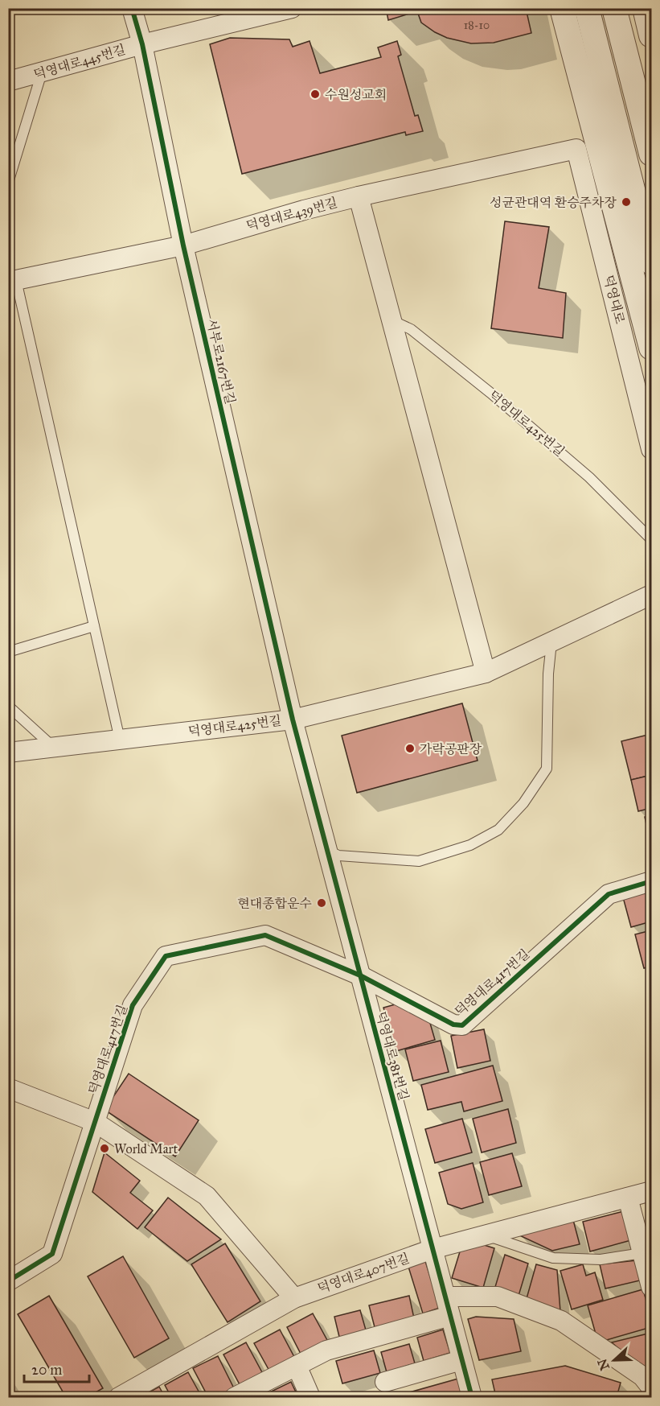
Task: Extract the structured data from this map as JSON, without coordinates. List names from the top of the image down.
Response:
{
  "streets": {
    "street": [
      "덕영대로445번길",
      "덕영대로439번길",
      "덕영대로",
      "서부로2167번길",
      "덕영대로425번길",
      "덕영대로417번길",
      "덕영대로381번길",
      "덕영대로407번길"
    ]
  },
  "crossings": [
    ["덕영대로445번길", "서부로2167번길"],
    ["덕영대로439번길", "덕영대로"],
    ["덕영대로439번길", "서부로2167번길"],
    ["서부로2167번길", "덕영대로425번길"],
    ["서부로2167번길", "덕영대로381번길"],
    ["덕영대로425번길", "덕영대로381번길"],
    ["덕영대로417번길", "덕영대로381번길"],
    ["덕영대로381번길", "덕영대로407번길"]
  ],
  "places": [
    "수원성교회",
    "성균관대역 환승주차장",
    "가락공판장",
    "현대종합운수",
    "World Mart"
  ],
  "house_numbers": ["18-10"],
  "scale_bar": "20 m",
  "north": "left"
}
